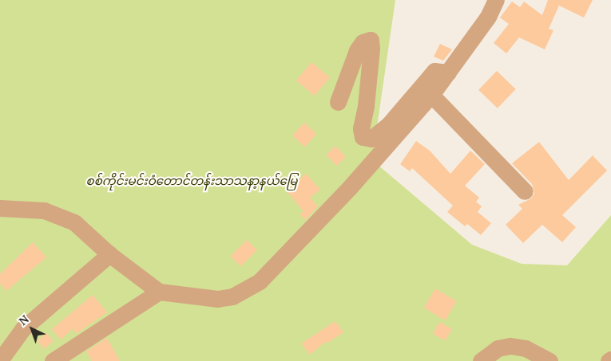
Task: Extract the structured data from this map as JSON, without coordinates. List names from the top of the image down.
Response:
{
  "parks": ["စစ်ကိုင်းမင်းဝံတောင်တန်းသာသနာ့နယ်မြေ"],
  "north": "top left"
}
